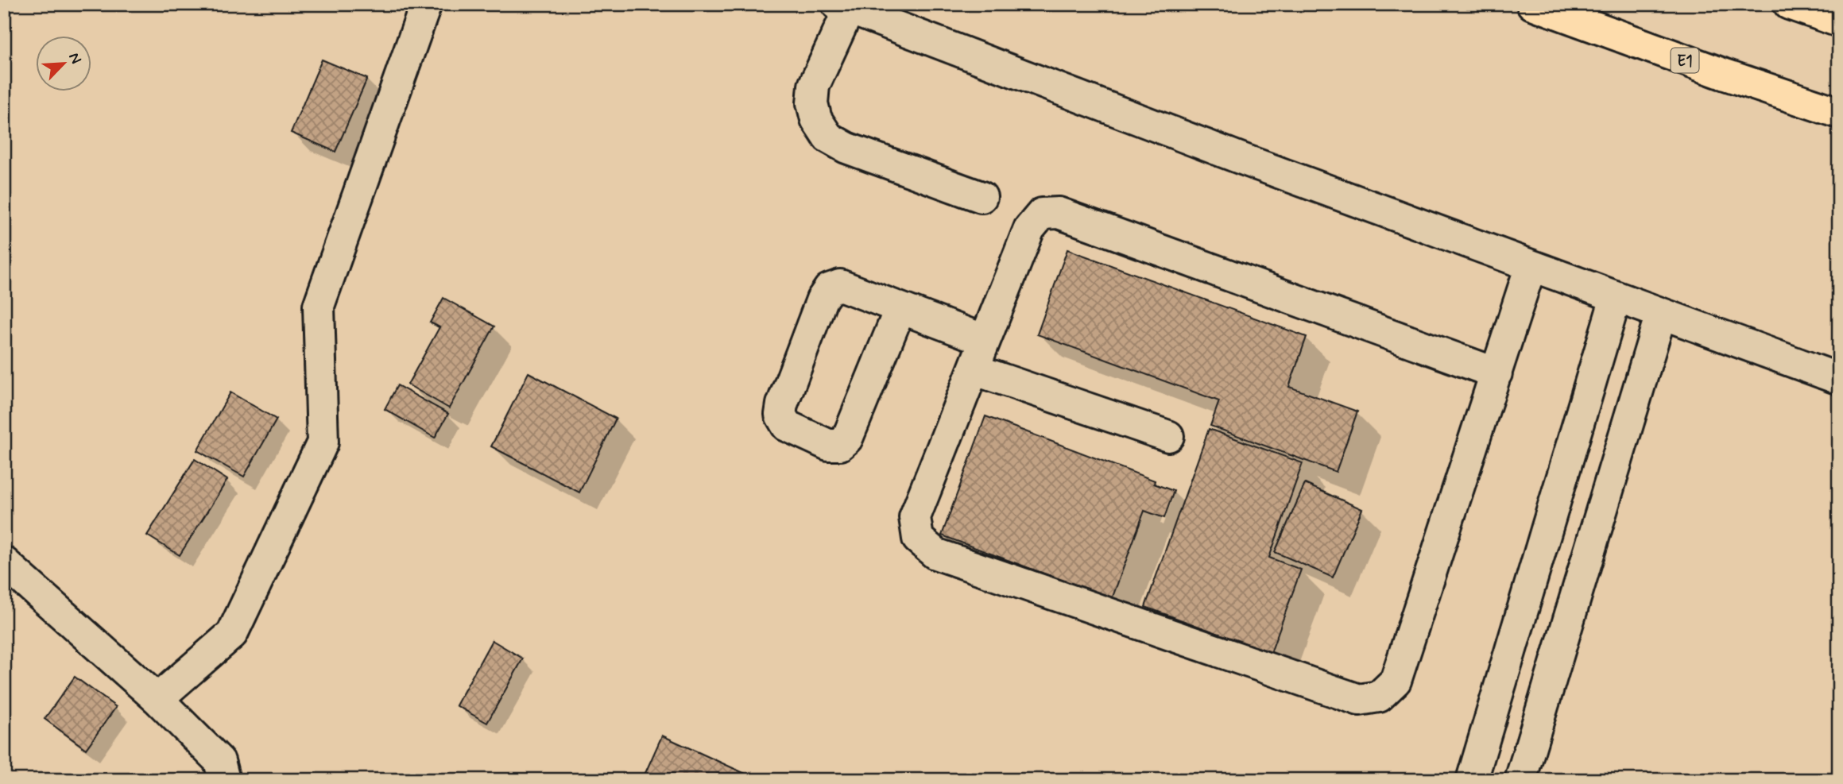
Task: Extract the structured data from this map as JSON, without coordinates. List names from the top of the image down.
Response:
{
  "streets": {
    "highway": ["E1"]
  },
  "north": "top right"
}
